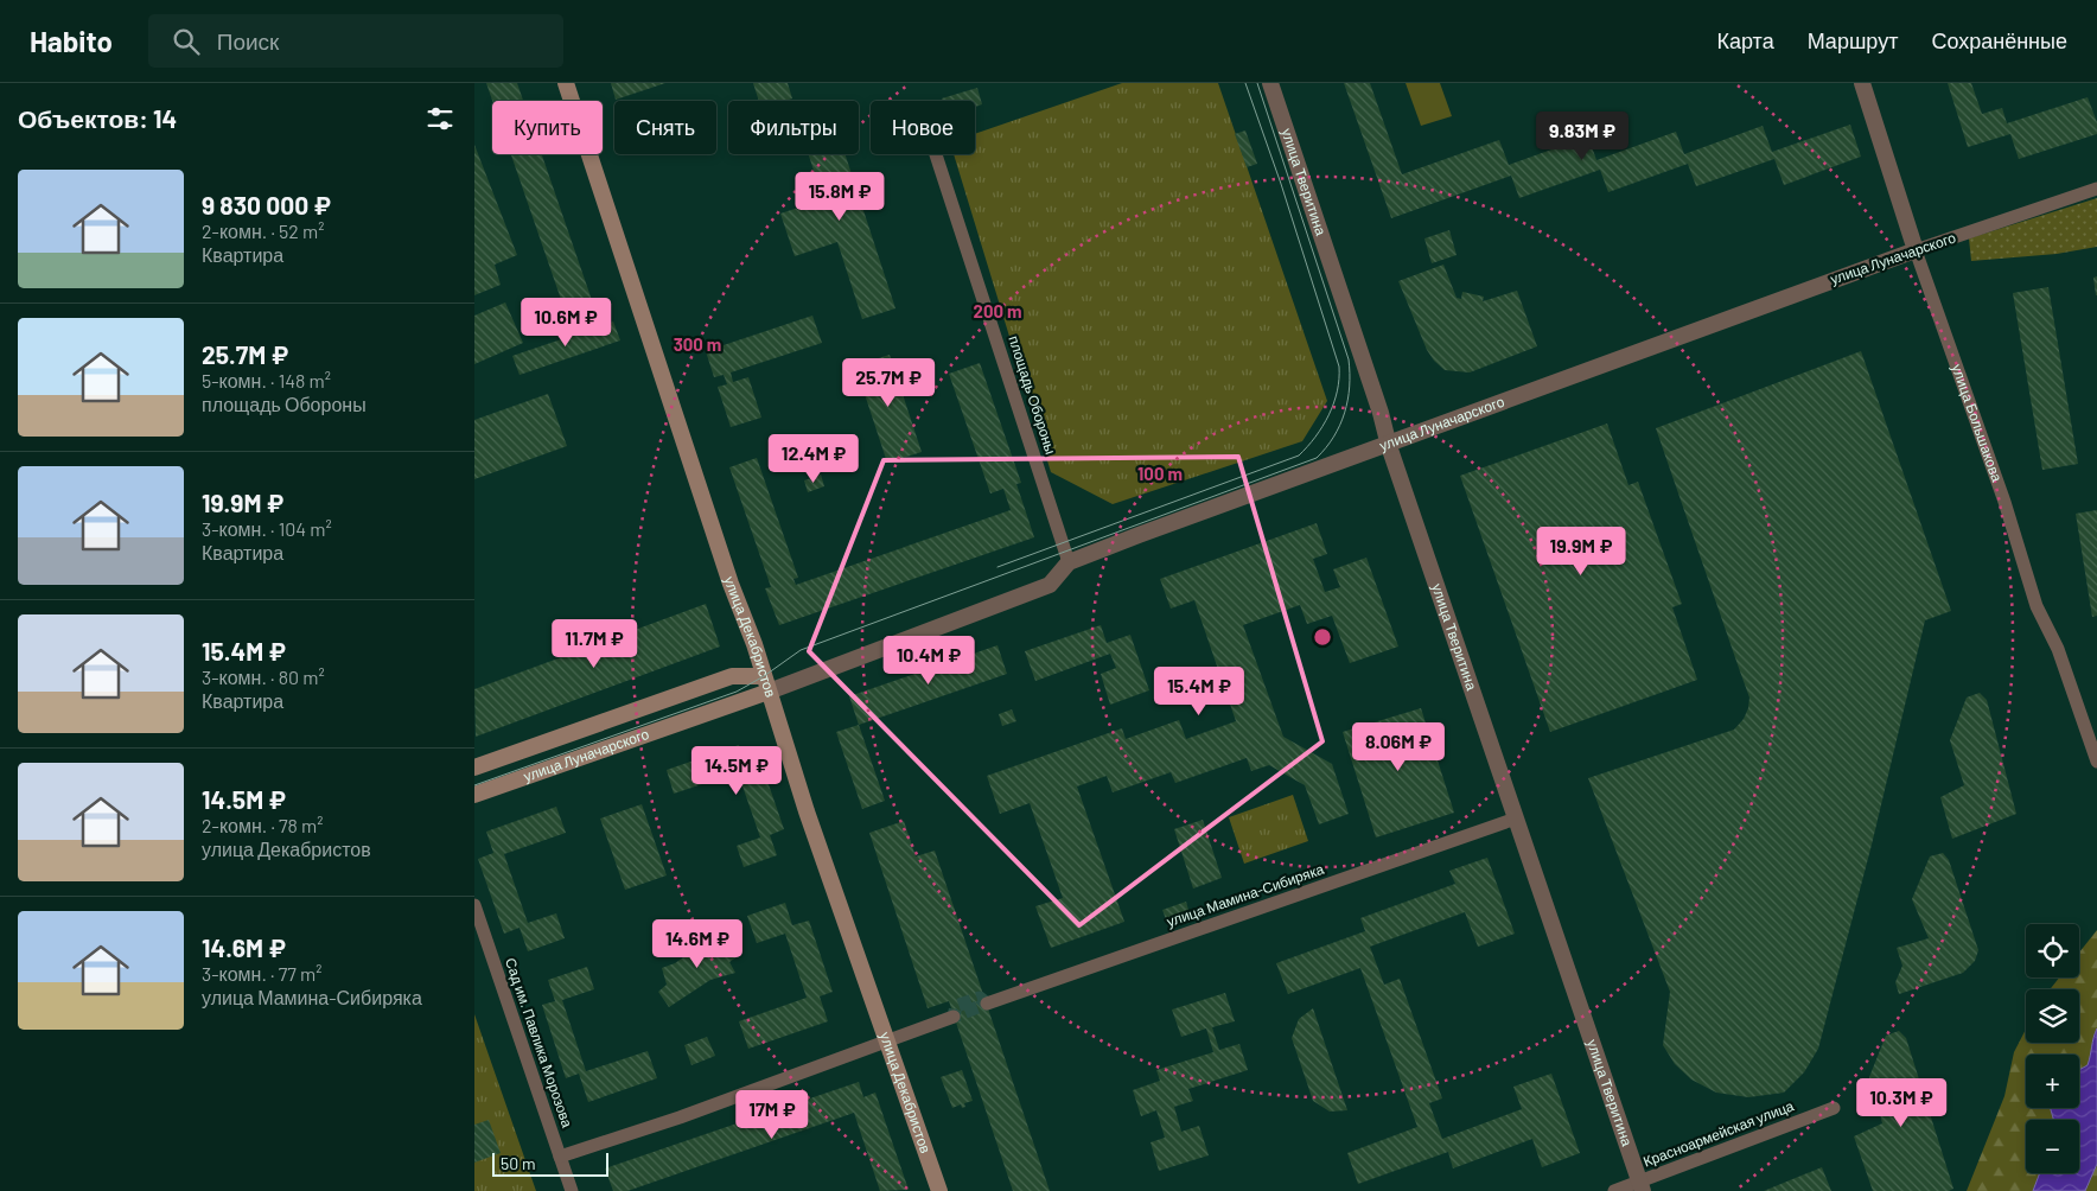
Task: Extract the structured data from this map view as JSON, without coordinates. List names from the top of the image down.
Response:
{
  "streets": {
    "main road": ["улица Луначарского", "улица Декабристов"],
    "street": [
      "улица Тверитина",
      "площадь Обороны",
      "улица Большакова",
      "улица Мамина-Сибиряка",
      "Сад им. Павлика Морозова",
      "Красноармейская улица"
    ]
  },
  "crossings": [
    ["улица Тверитина", "улица Луначарского"],
    ["улица Тверитина", "улица Мамина-Сибиряка"],
    ["улица Тверитина", "Красноармейская улица"],
    ["улица Луначарского", "площадь Обороны"],
    ["улица Луначарского", "улица Большакова"],
    ["улица Луначарского", "улица Декабристов"]
  ],
  "scale_bar": "50 m",
  "page": {
    "header": "Habito",
    "search": "Поиск",
    "nav": ["Карта", "Маршрут", "Сохранённые"],
    "heading": "Объектов: 14",
    "chip": [
      "Купить",
      "Снять",
      "Фильтры",
      "Новое"
    ],
    "price": [
      "9.83M ₽",
      "15.8M ₽",
      "10.6M ₽",
      "25.7M ₽",
      "12.4M ₽",
      "19.9M ₽",
      "11.7M ₽",
      "10.4M ₽",
      "15.4M ₽",
      "8.06M ₽",
      "14.5M ₽",
      "14.6M ₽",
      "10.3M ₽",
      "17M ₽"
    ],
    "list": [
      {
        "name": "9 830 000 ₽",
        "note": "2-комн. · 52 m² · Квартира"
      },
      {
        "name": "25.7M ₽",
        "note": "5-комн. · 148 m² · площадь Обороны"
      },
      {
        "name": "19.9M ₽",
        "note": "3-комн. · 104 m² · Квартира"
      },
      {
        "name": "15.4M ₽",
        "note": "3-комн. · 80 m² · Квартира"
      },
      {
        "name": "14.5M ₽",
        "note": "2-комн. · 78 m² · улица Декабристов"
      },
      {
        "name": "14.6M ₽",
        "note": "3-комн. · 77 m² · улица Мамина-Сибиряка"
      }
    ],
    "map_buttons": ["+", "−"],
    "scale": "50 m"
  },
  "rings": ["200 m", "300 m", "100 m"]
}
